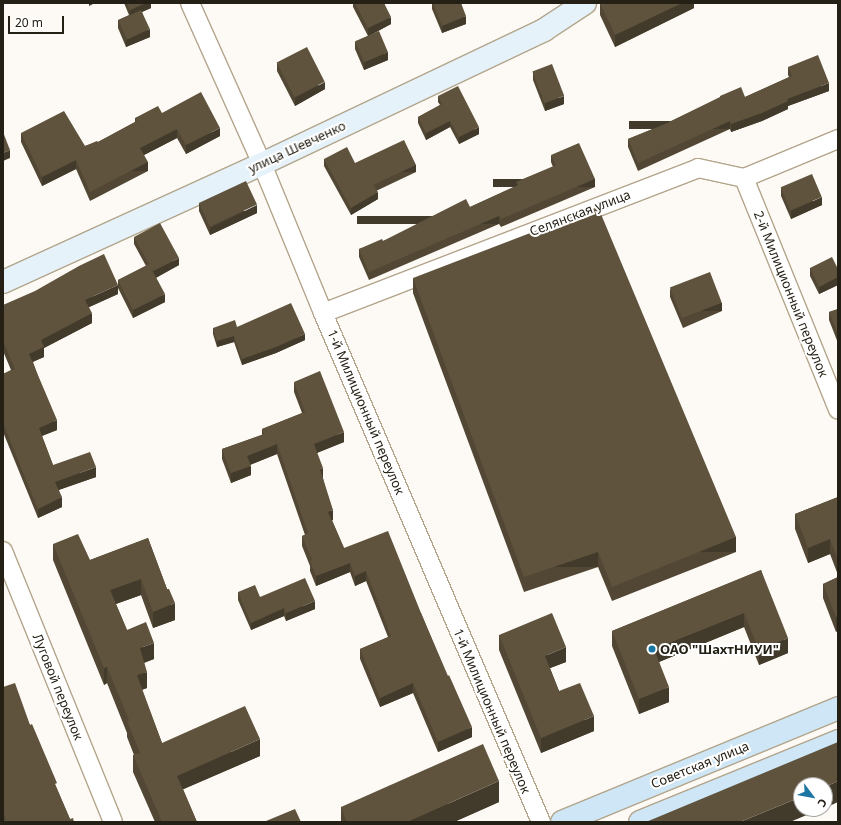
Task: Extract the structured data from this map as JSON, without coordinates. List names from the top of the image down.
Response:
{
  "streets": {
    "main road": ["Советская улица"],
    "street": [
      "улица Шевченко",
      "Селянская улица",
      "2-й Милиционный переулок",
      "1-й Милиционный переулок",
      "Луговой переулок"
    ]
  },
  "crossings": [
    ["улица Шевченко", "1-й Милиционный переулок"],
    ["Селянская улица", "2-й Милиционный переулок"],
    ["Селянская улица", "1-й Милиционный переулок"]
  ],
  "places": ["ОАО \"ШахтНИУИ\""],
  "scale_bar": "20 m",
  "north": "bottom right"
}
